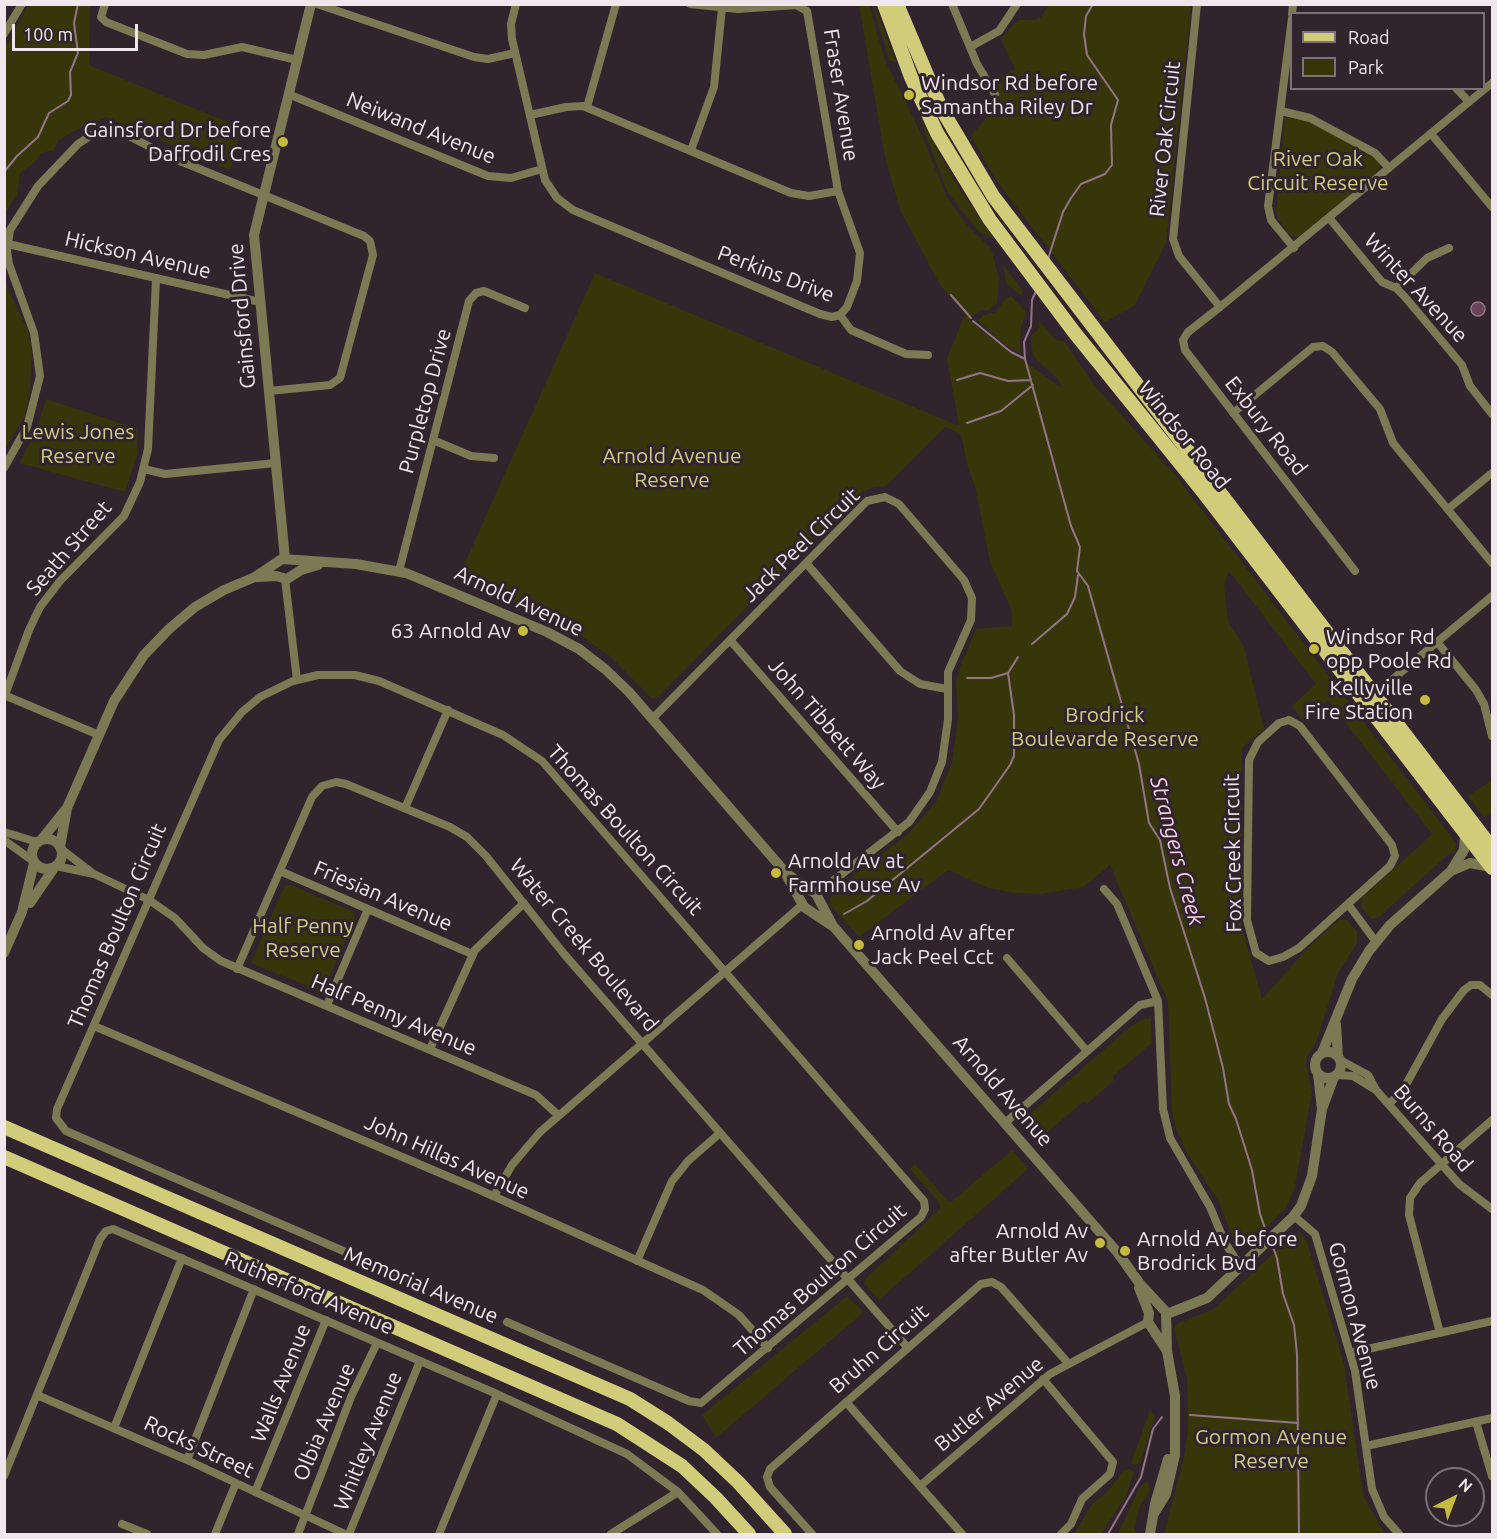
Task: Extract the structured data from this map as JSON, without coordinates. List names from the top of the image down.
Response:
{
  "streets": {
    "main road": ["Windsor Road", "Memorial Avenue"],
    "street": [
      "Fraser Avenue",
      "Neiwand Avenue",
      "River Oak Circuit",
      "Hickson Avenue",
      "Perkins Drive",
      "Winter Avenue",
      "Gainsford Drive",
      "Purpletop Drive",
      "Exbury Road",
      "Jack Peel Circuit",
      "Seath Street",
      "Arnold Avenue",
      "John Tibbett Way",
      "Thomas Boulton Circuit",
      "Fox Creek Circuit",
      "Friesian Avenue",
      "Water Creek Boulevard",
      "Half Penny Avenue",
      "Burns Road",
      "John Hillas Avenue",
      "Rutherford Avenue",
      "Gormon Avenue",
      "Bruhn Circuit",
      "Walls Avenue",
      "Butler Avenue",
      "Olbia Avenue",
      "Whitley Avenue",
      "Rocks Street"
    ]
  },
  "crossings": [
    ["Fraser Avenue", "Perkins Drive"],
    ["Neiwand Avenue", "Perkins Drive"],
    ["Neiwand Avenue", "Gainsford Drive"],
    ["River Oak Circuit", "Exbury Road"],
    ["Hickson Avenue", "Gainsford Drive"],
    ["Hickson Avenue", "Seath Street"],
    ["Gainsford Drive", "Arnold Avenue"],
    ["Purpletop Drive", "Arnold Avenue"],
    ["Jack Peel Circuit", "Arnold Avenue"],
    ["Jack Peel Circuit", "John Tibbett Way"],
    ["Arnold Avenue", "Half Penny Avenue"],
    ["Arnold Avenue", "Butler Avenue"],
    ["Thomas Boulton Circuit", "Water Creek Boulevard"],
    ["Thomas Boulton Circuit", "Half Penny Avenue"],
    ["Thomas Boulton Circuit", "John Hillas Avenue"],
    ["Friesian Avenue", "Water Creek Boulevard"],
    ["Water Creek Boulevard", "Half Penny Avenue"],
    ["Water Creek Boulevard", "Bruhn Circuit"],
    ["Rutherford Avenue", "Walls Avenue"],
    ["Rutherford Avenue", "Olbia Avenue"],
    ["Rutherford Avenue", "Whitley Avenue"],
    ["Rutherford Avenue", "Rocks Street"],
    ["Bruhn Circuit", "Butler Avenue"],
    ["Walls Avenue", "Rocks Street"],
    ["Olbia Avenue", "Rocks Street"],
    ["Whitley Avenue", "Rocks Street"]
  ],
  "water": ["Strangers Creek"],
  "parks": [
    "River Oak Circuit Reserve",
    "Lewis Jones Reserve",
    "Arnold Avenue Reserve",
    "Brodrick Boulevarde Reserve",
    "Half Penny Reserve",
    "Gormon Avenue Reserve"
  ],
  "places": [
    "Windsor Rd before Samantha Riley Dr",
    "Gainsford Dr before Daffodil Cres",
    "63 Arnold Av",
    "Windsor Rd opp Poole Rd",
    "Kellyville Fire Station",
    "Arnold Av at Farmhouse Av",
    "Arnold Av after Jack Peel Cct",
    "Arnold Av after Butler Av",
    "Arnold Av before Brodrick Bvd"
  ],
  "legend": ["Road", "Park"],
  "scale_bar": "100 m",
  "north": "top right"
}
